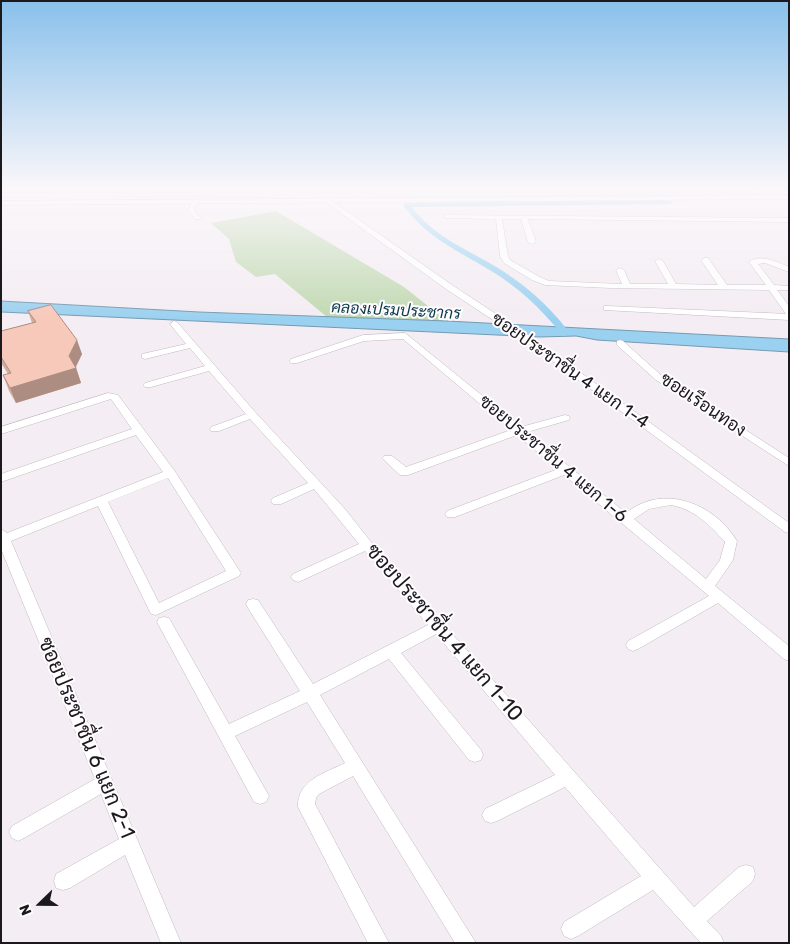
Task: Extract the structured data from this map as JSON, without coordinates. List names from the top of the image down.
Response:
{
  "streets": {
    "street": [
      "ซอยประชาชื่น 4 แยก 1-4",
      "ซอยเรือนทอง",
      "ซอยประชาชื่น 4 แยก 1-6",
      "ซอยประชาชื่น 4 แยก 1-10",
      "ซอยประชาชื่น 6 แยก 2-1"
    ]
  },
  "water": ["คลองเปรมประชากร"],
  "north": "left"
}
